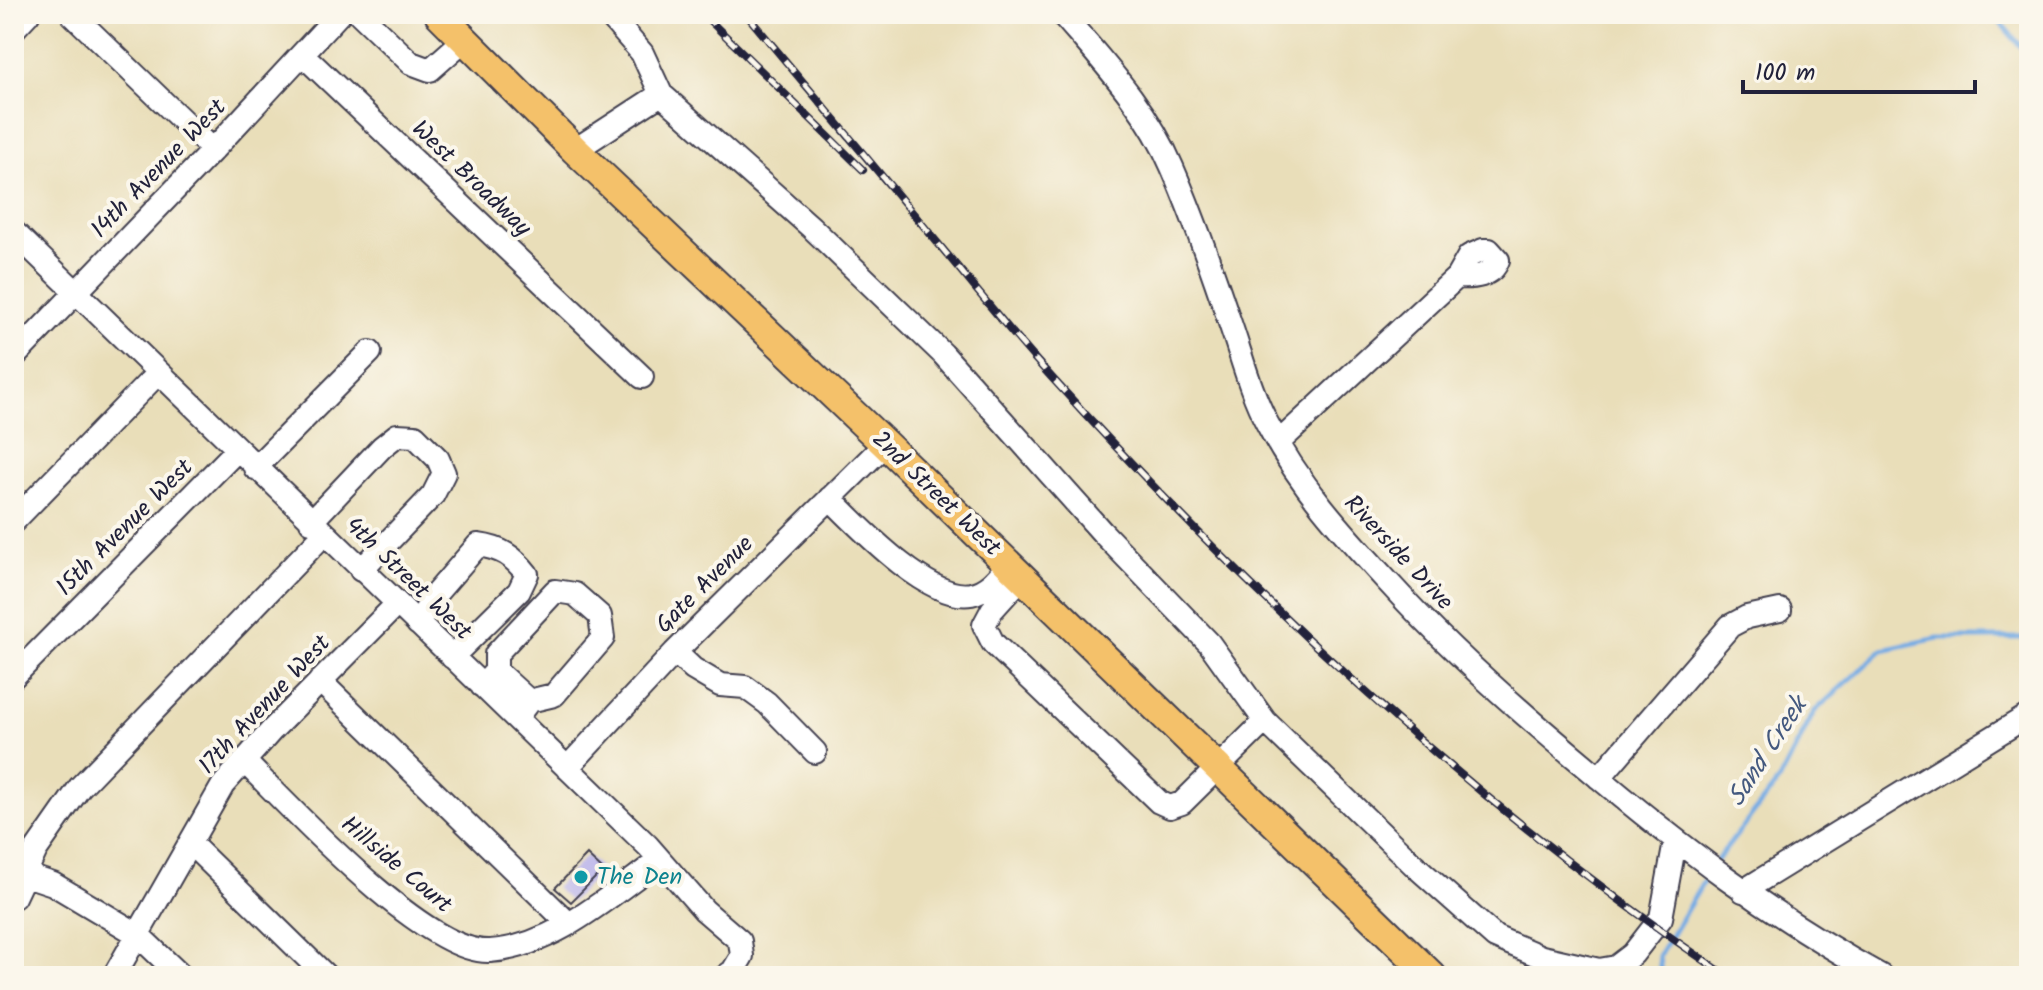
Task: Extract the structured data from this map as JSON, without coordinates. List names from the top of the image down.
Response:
{
  "streets": {
    "main road": ["2nd Street West"],
    "street": [
      "14th Avenue West",
      "West Broadway",
      "15th Avenue West",
      "Riverside Drive",
      "4th Street West",
      "Gate Avenue",
      "17th Avenue West",
      "Hillside Court"
    ]
  },
  "crossings": [
    ["14th Avenue West", "West Broadway"],
    ["14th Avenue West", "4th Street West"],
    ["2nd Street West", "Gate Avenue"],
    ["15th Avenue West", "4th Street West"],
    ["4th Street West", "Gate Avenue"],
    ["4th Street West", "17th Avenue West"],
    ["4th Street West", "Hillside Court"],
    ["17th Avenue West", "Hillside Court"]
  ],
  "water": ["Sand Creek"],
  "places": ["The Den"],
  "scale_bar": "100 m"
}
